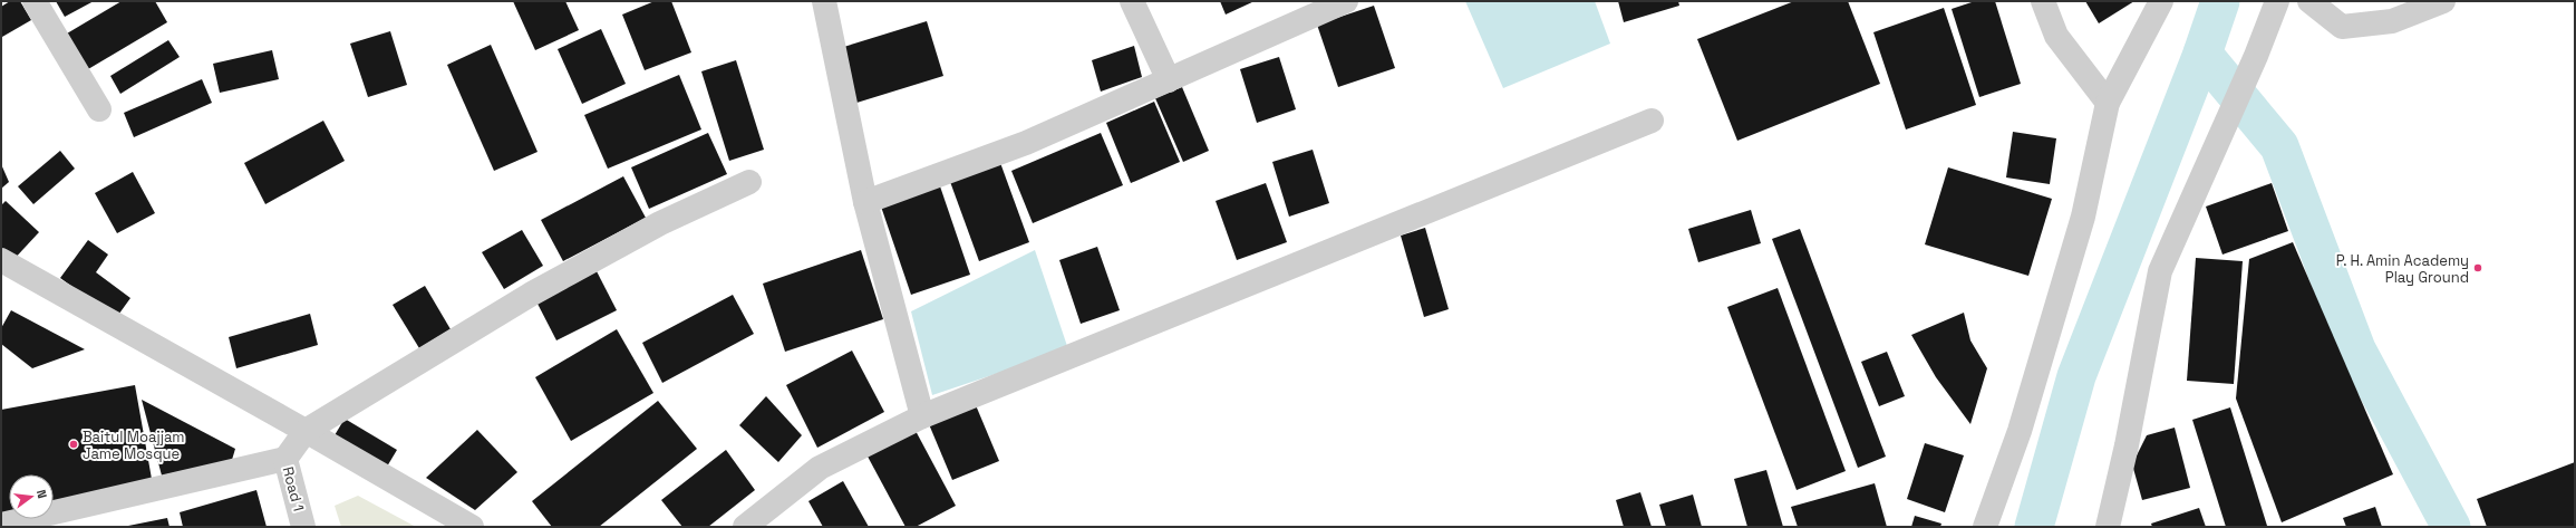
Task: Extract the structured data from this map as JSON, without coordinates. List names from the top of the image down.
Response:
{
  "streets": {
    "street": ["Road 1"]
  },
  "places": ["P. H. Amin Academy Play Ground", "Baitul Moajjam Jame Mosque"],
  "north": "right"
}
